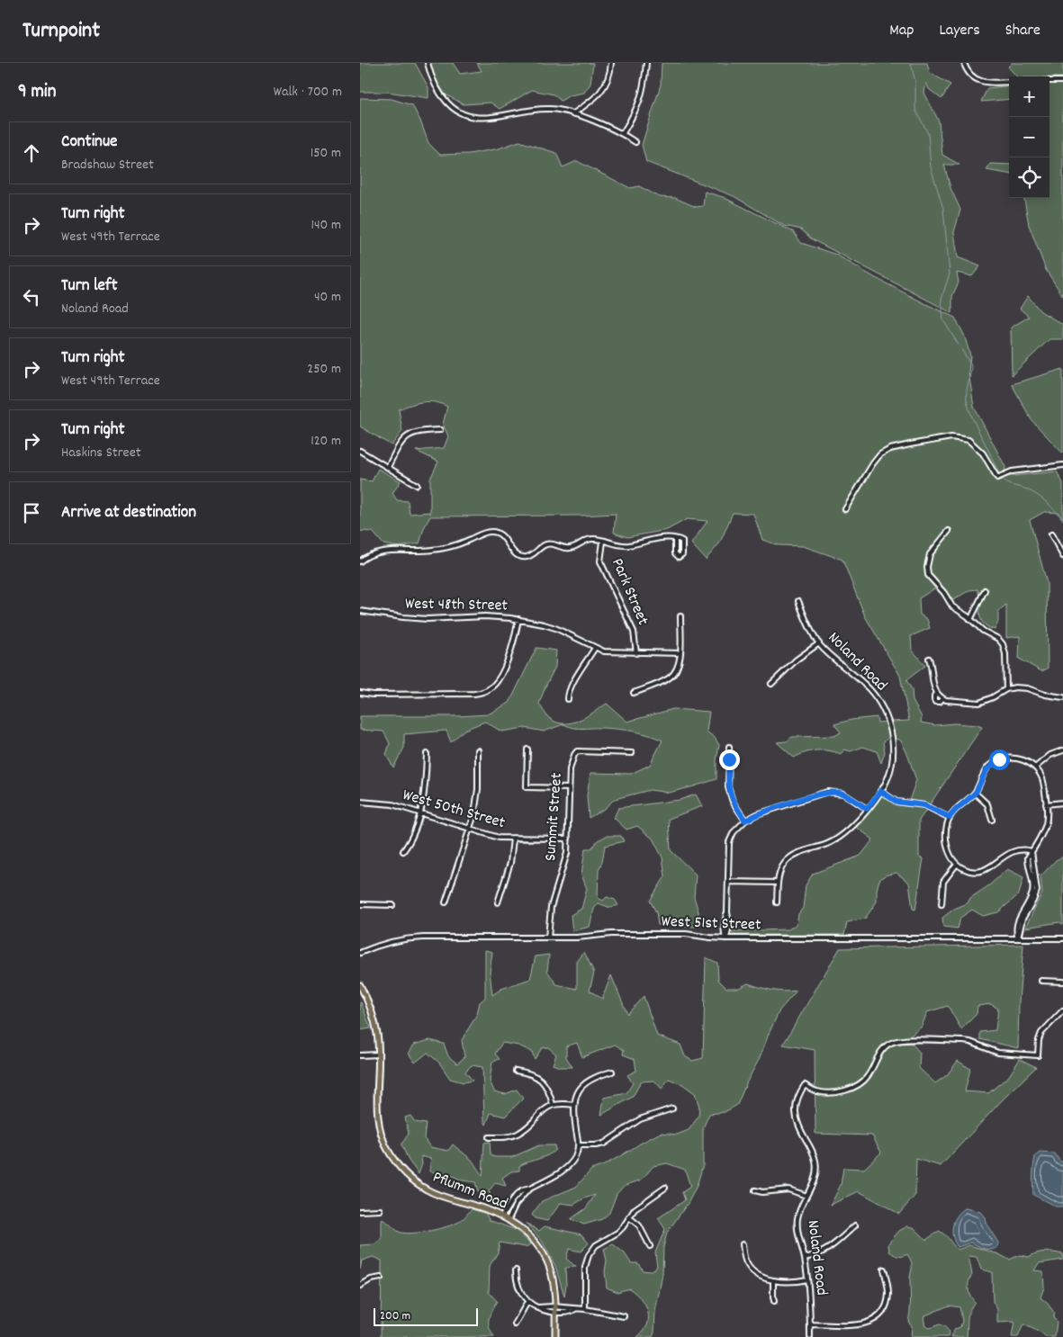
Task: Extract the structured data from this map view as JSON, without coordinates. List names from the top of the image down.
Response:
{
  "streets": {
    "main road": ["Pflumm Road"],
    "street": [
      "Park Street",
      "West 48th Street",
      "Noland Road",
      "West 50th Street",
      "Summit Street",
      "West 51st Street"
    ]
  },
  "crossings": [
    ["Park Street", "West 48th Street"],
    ["West 50th Street", "Summit Street"],
    ["Summit Street", "West 51st Street"]
  ],
  "scale_bar": "200 m",
  "page": {
    "header": "Turnpoint",
    "nav": ["Map", "Layers", "Share"],
    "heading": ["9 min", "Walk · 700 m"],
    "map_buttons": ["+", "−"],
    "list": [
      ["Continue", "Bradshaw Street", "150 m"],
      ["Turn right", "West 49th Terrace", "140 m"],
      ["Turn left", "Noland Road", "40 m"],
      ["Turn right", "West 49th Terrace", "250 m"],
      ["Turn right", "Haskins Street", "120 m"],
      "Arrive at destination"
    ],
    "scale": "200 m"
  }
}
